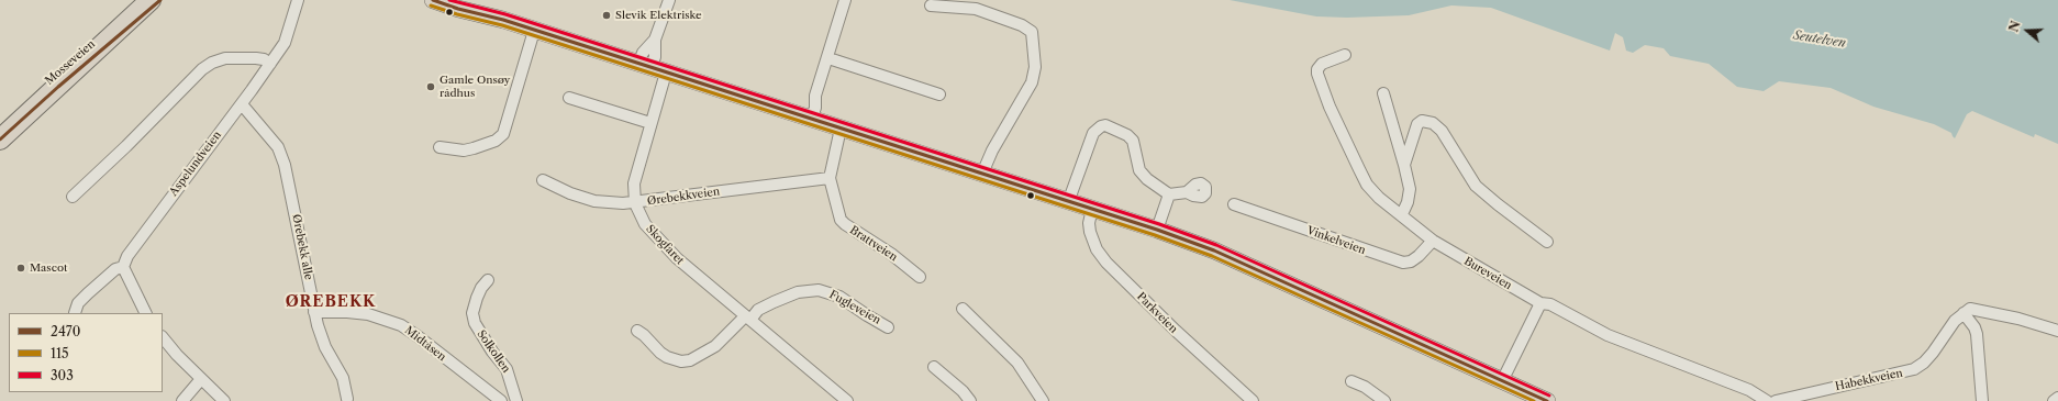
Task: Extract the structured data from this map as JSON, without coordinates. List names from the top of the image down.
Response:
{
  "streets": {
    "highway": ["Mosseveien"],
    "street": [
      "Aspelundveien",
      "Ørebekkveien",
      "Vinkelveien",
      "Brattveien",
      "Skogfaret",
      "Ørebekk alle",
      "Bureveien",
      "Fugleveien",
      "Parkveien",
      "Midtåsen",
      "Solkollen",
      "Habekkveien"
    ]
  },
  "crossings": [
    ["Aspelundveien", "Ørebekk alle"],
    ["Ørebekkveien", "Brattveien"],
    ["Ørebekkveien", "Skogfaret"],
    ["Vinkelveien", "Bureveien"],
    ["Skogfaret", "Fugleveien"],
    ["Ørebekk alle", "Midtåsen"]
  ],
  "districts": ["ØREBEKK"],
  "water": ["Seutelven"],
  "places": ["Slevik Elektriske", "Gamle Onsøy rådhus", "Mascot"],
  "lines": ["transit line 2470", "transit line 303", "transit line 115"],
  "legend": ["2470", "115", "303"],
  "north": "left"
}
